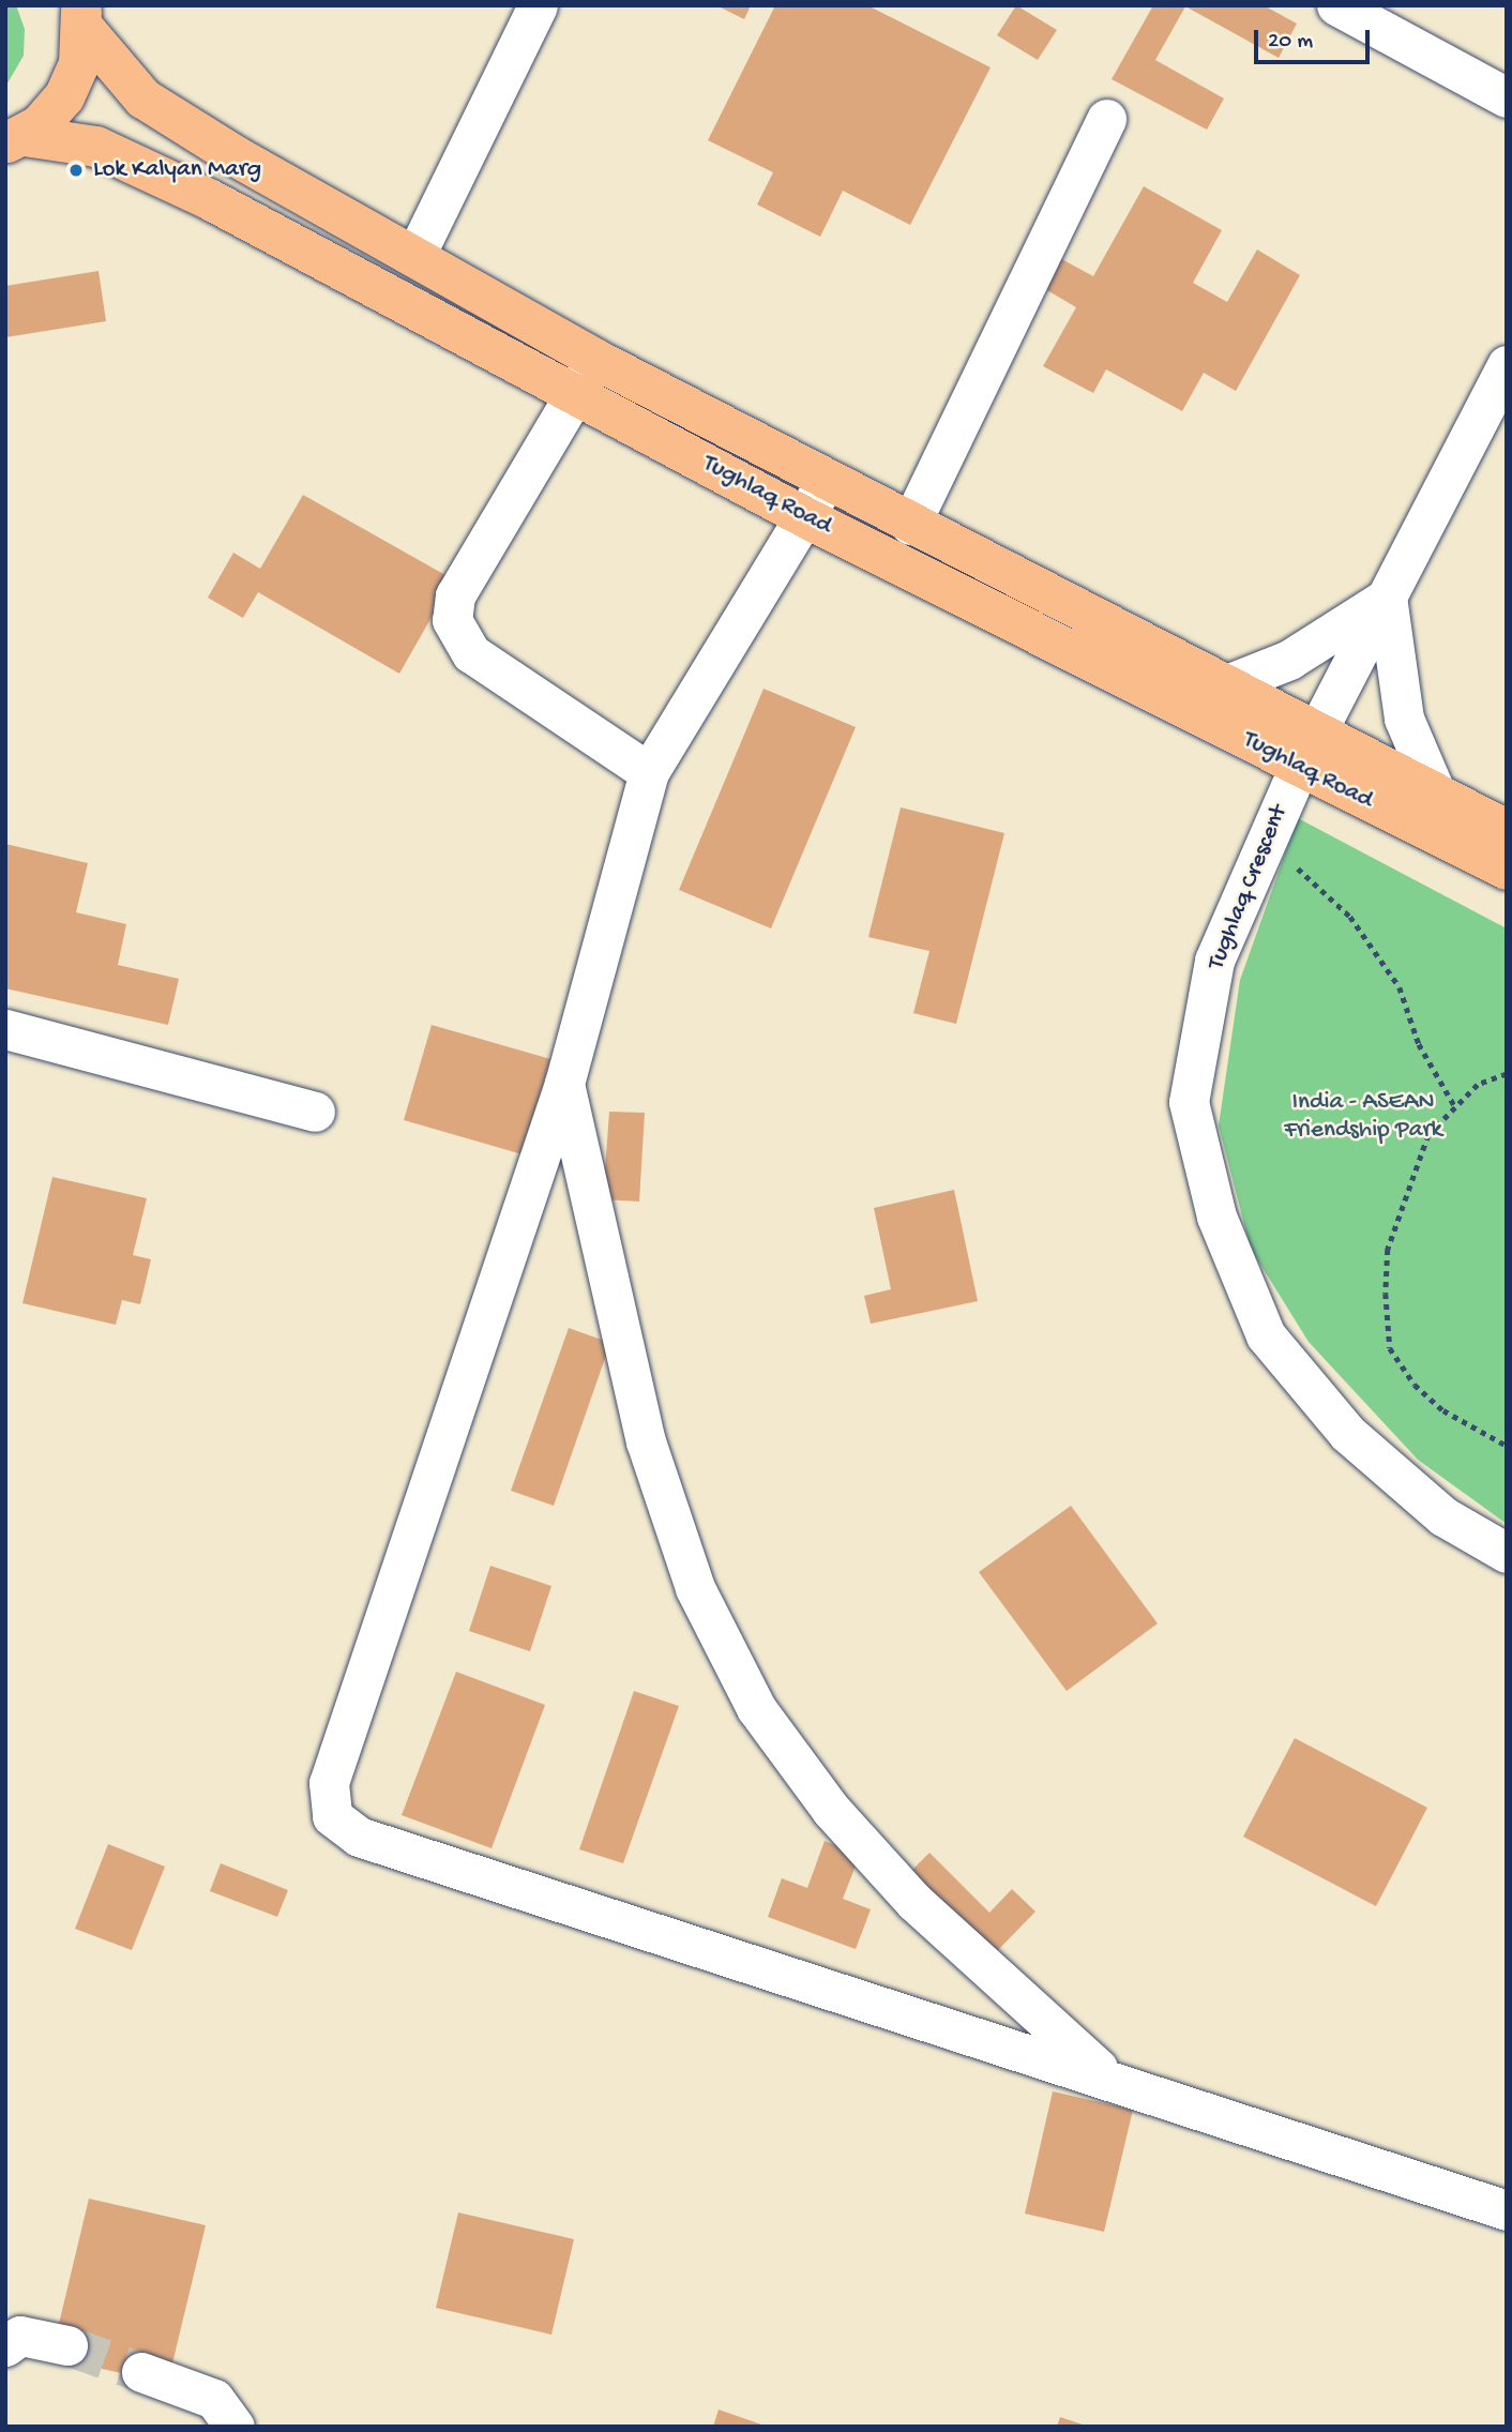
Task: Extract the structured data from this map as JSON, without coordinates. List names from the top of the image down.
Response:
{
  "streets": {
    "main road": ["Tughlaq Road"],
    "street": ["Tughlaq Crescent"]
  },
  "crossings": [
    ["Tughlaq Road", "Tughlaq Crescent"]
  ],
  "parks": ["India - ASEAN Friendship Park"],
  "places": ["Lok Kalyan Marg"],
  "scale_bar": "20 m"
}
